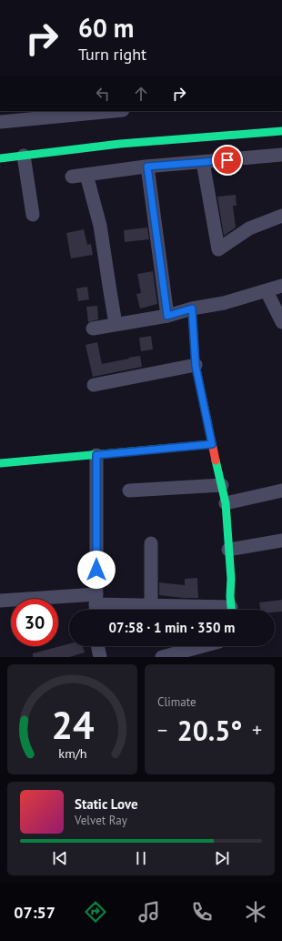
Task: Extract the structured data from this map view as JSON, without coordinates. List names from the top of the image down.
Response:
{
  "page": {
    "turn": ["60 m", "Turn right"],
    "limit": "30",
    "trip": "07:58 · 1 min · 350 m",
    "tile": "Climate",
    "heat": ["−", "20.5°", "+"],
    "song": ["Static Love", "Velvet Ray"],
    "tabs": "07:57",
    "gauge": ["24", "km/h"]
  }
}
